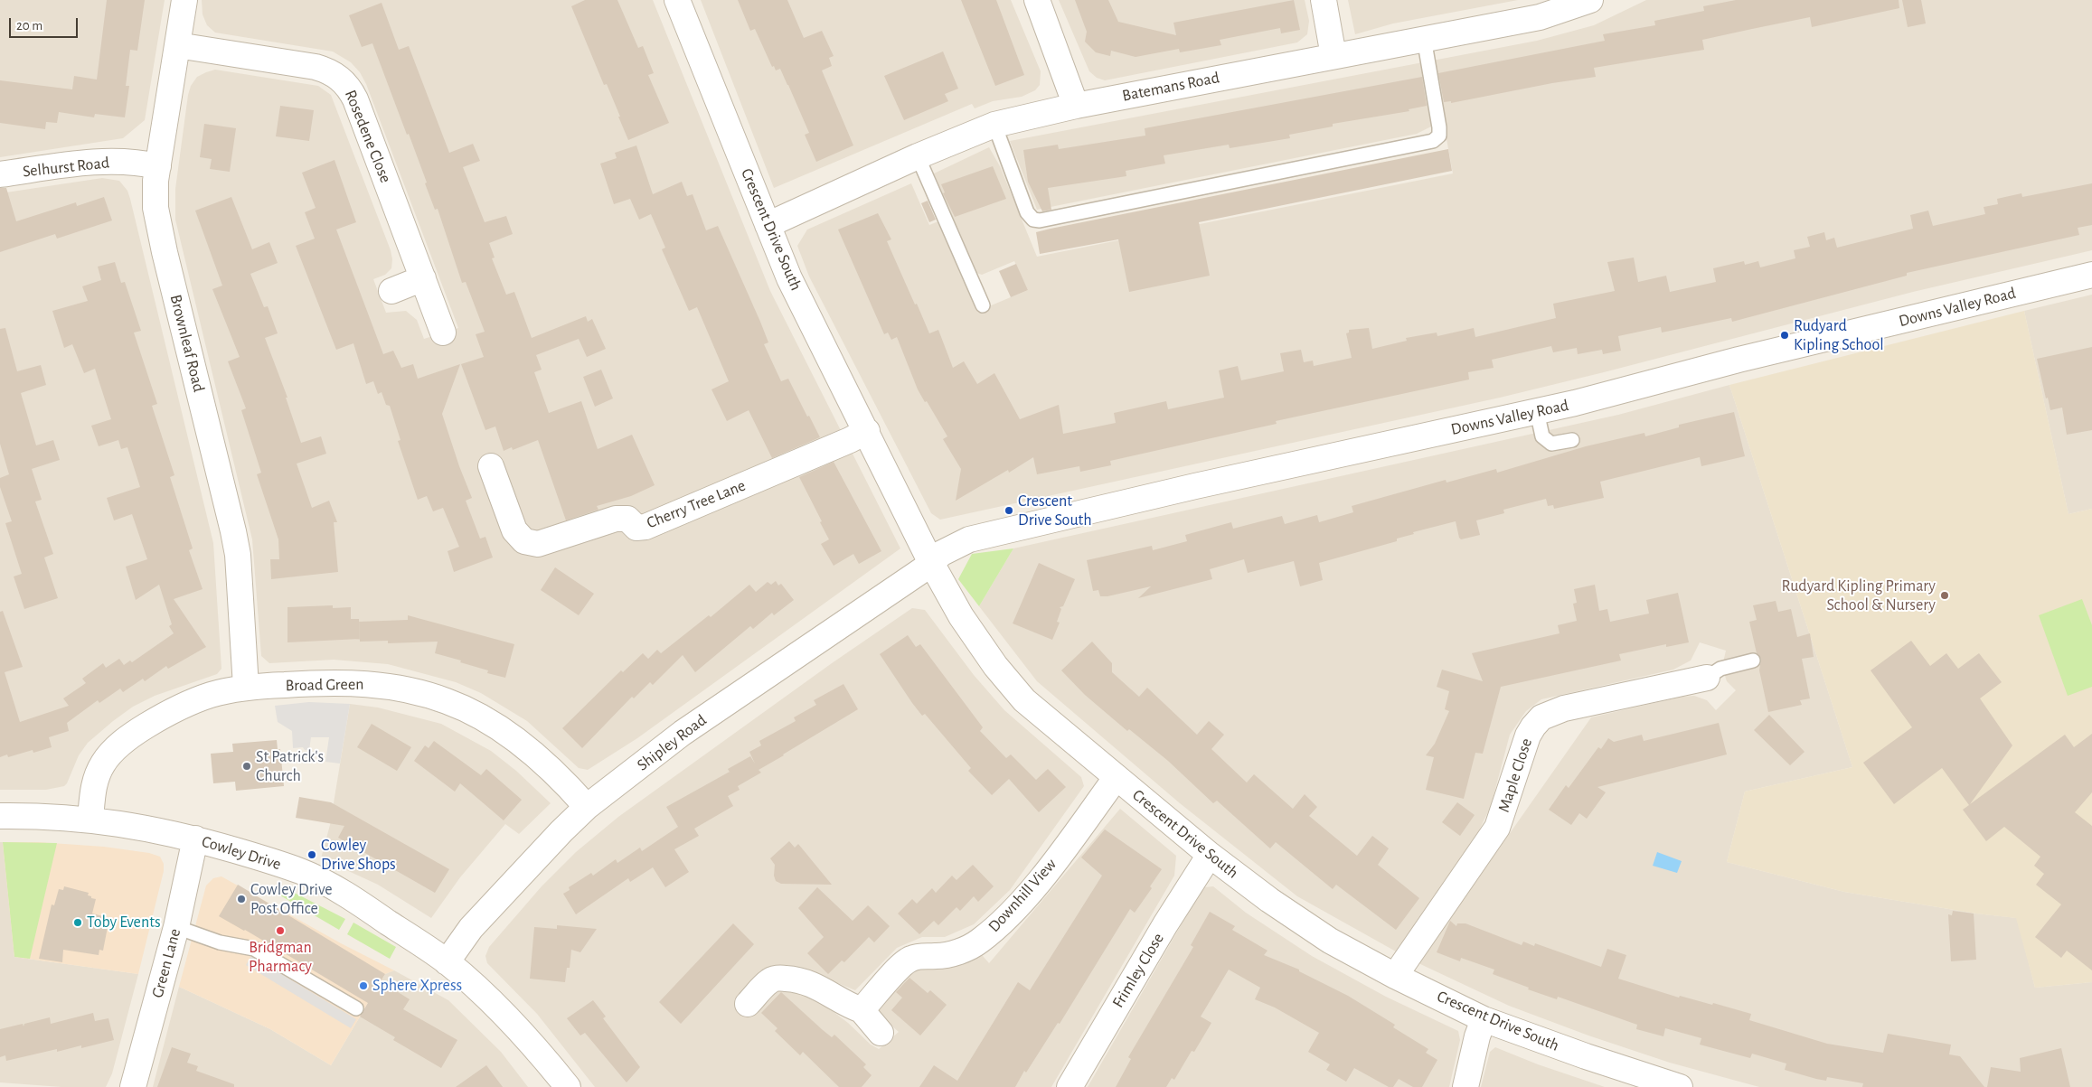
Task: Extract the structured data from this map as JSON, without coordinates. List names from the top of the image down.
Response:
{
  "streets": {
    "street": [
      "Batemans Road",
      "Rosedene Close",
      "Selhurst Road",
      "Crescent Drive South",
      "Downs Valley Road",
      "Brownleaf Road",
      "Cherry Tree Lane",
      "Broad Green",
      "Shipley Road",
      "Maple Close",
      "Cowley Drive",
      "Downhill View",
      "Green Lane",
      "Frimley Close"
    ]
  },
  "crossings": [
    ["Batemans Road", "Crescent Drive South"],
    ["Rosedene Close", "Brownleaf Road"],
    ["Selhurst Road", "Brownleaf Road"],
    ["Crescent Drive South", "Downs Valley Road"],
    ["Crescent Drive South", "Cherry Tree Lane"],
    ["Crescent Drive South", "Shipley Road"],
    ["Crescent Drive South", "Maple Close"],
    ["Crescent Drive South", "Downhill View"],
    ["Crescent Drive South", "Frimley Close"],
    ["Downs Valley Road", "Shipley Road"],
    ["Brownleaf Road", "Broad Green"],
    ["Broad Green", "Shipley Road"],
    ["Broad Green", "Cowley Drive"],
    ["Shipley Road", "Cowley Drive"],
    ["Cowley Drive", "Green Lane"]
  ],
  "places": [
    "Rudyard Kipling School",
    "Crescent Drive South",
    "Rudyard Kipling Primary School & Nursery",
    "St Patrick's Church",
    "Cowley Drive Shops",
    "Cowley Drive Post Office",
    "Toby Events",
    "Bridgman Pharmacy",
    "Sphere Xpress"
  ],
  "scale_bar": "20 m"
}
